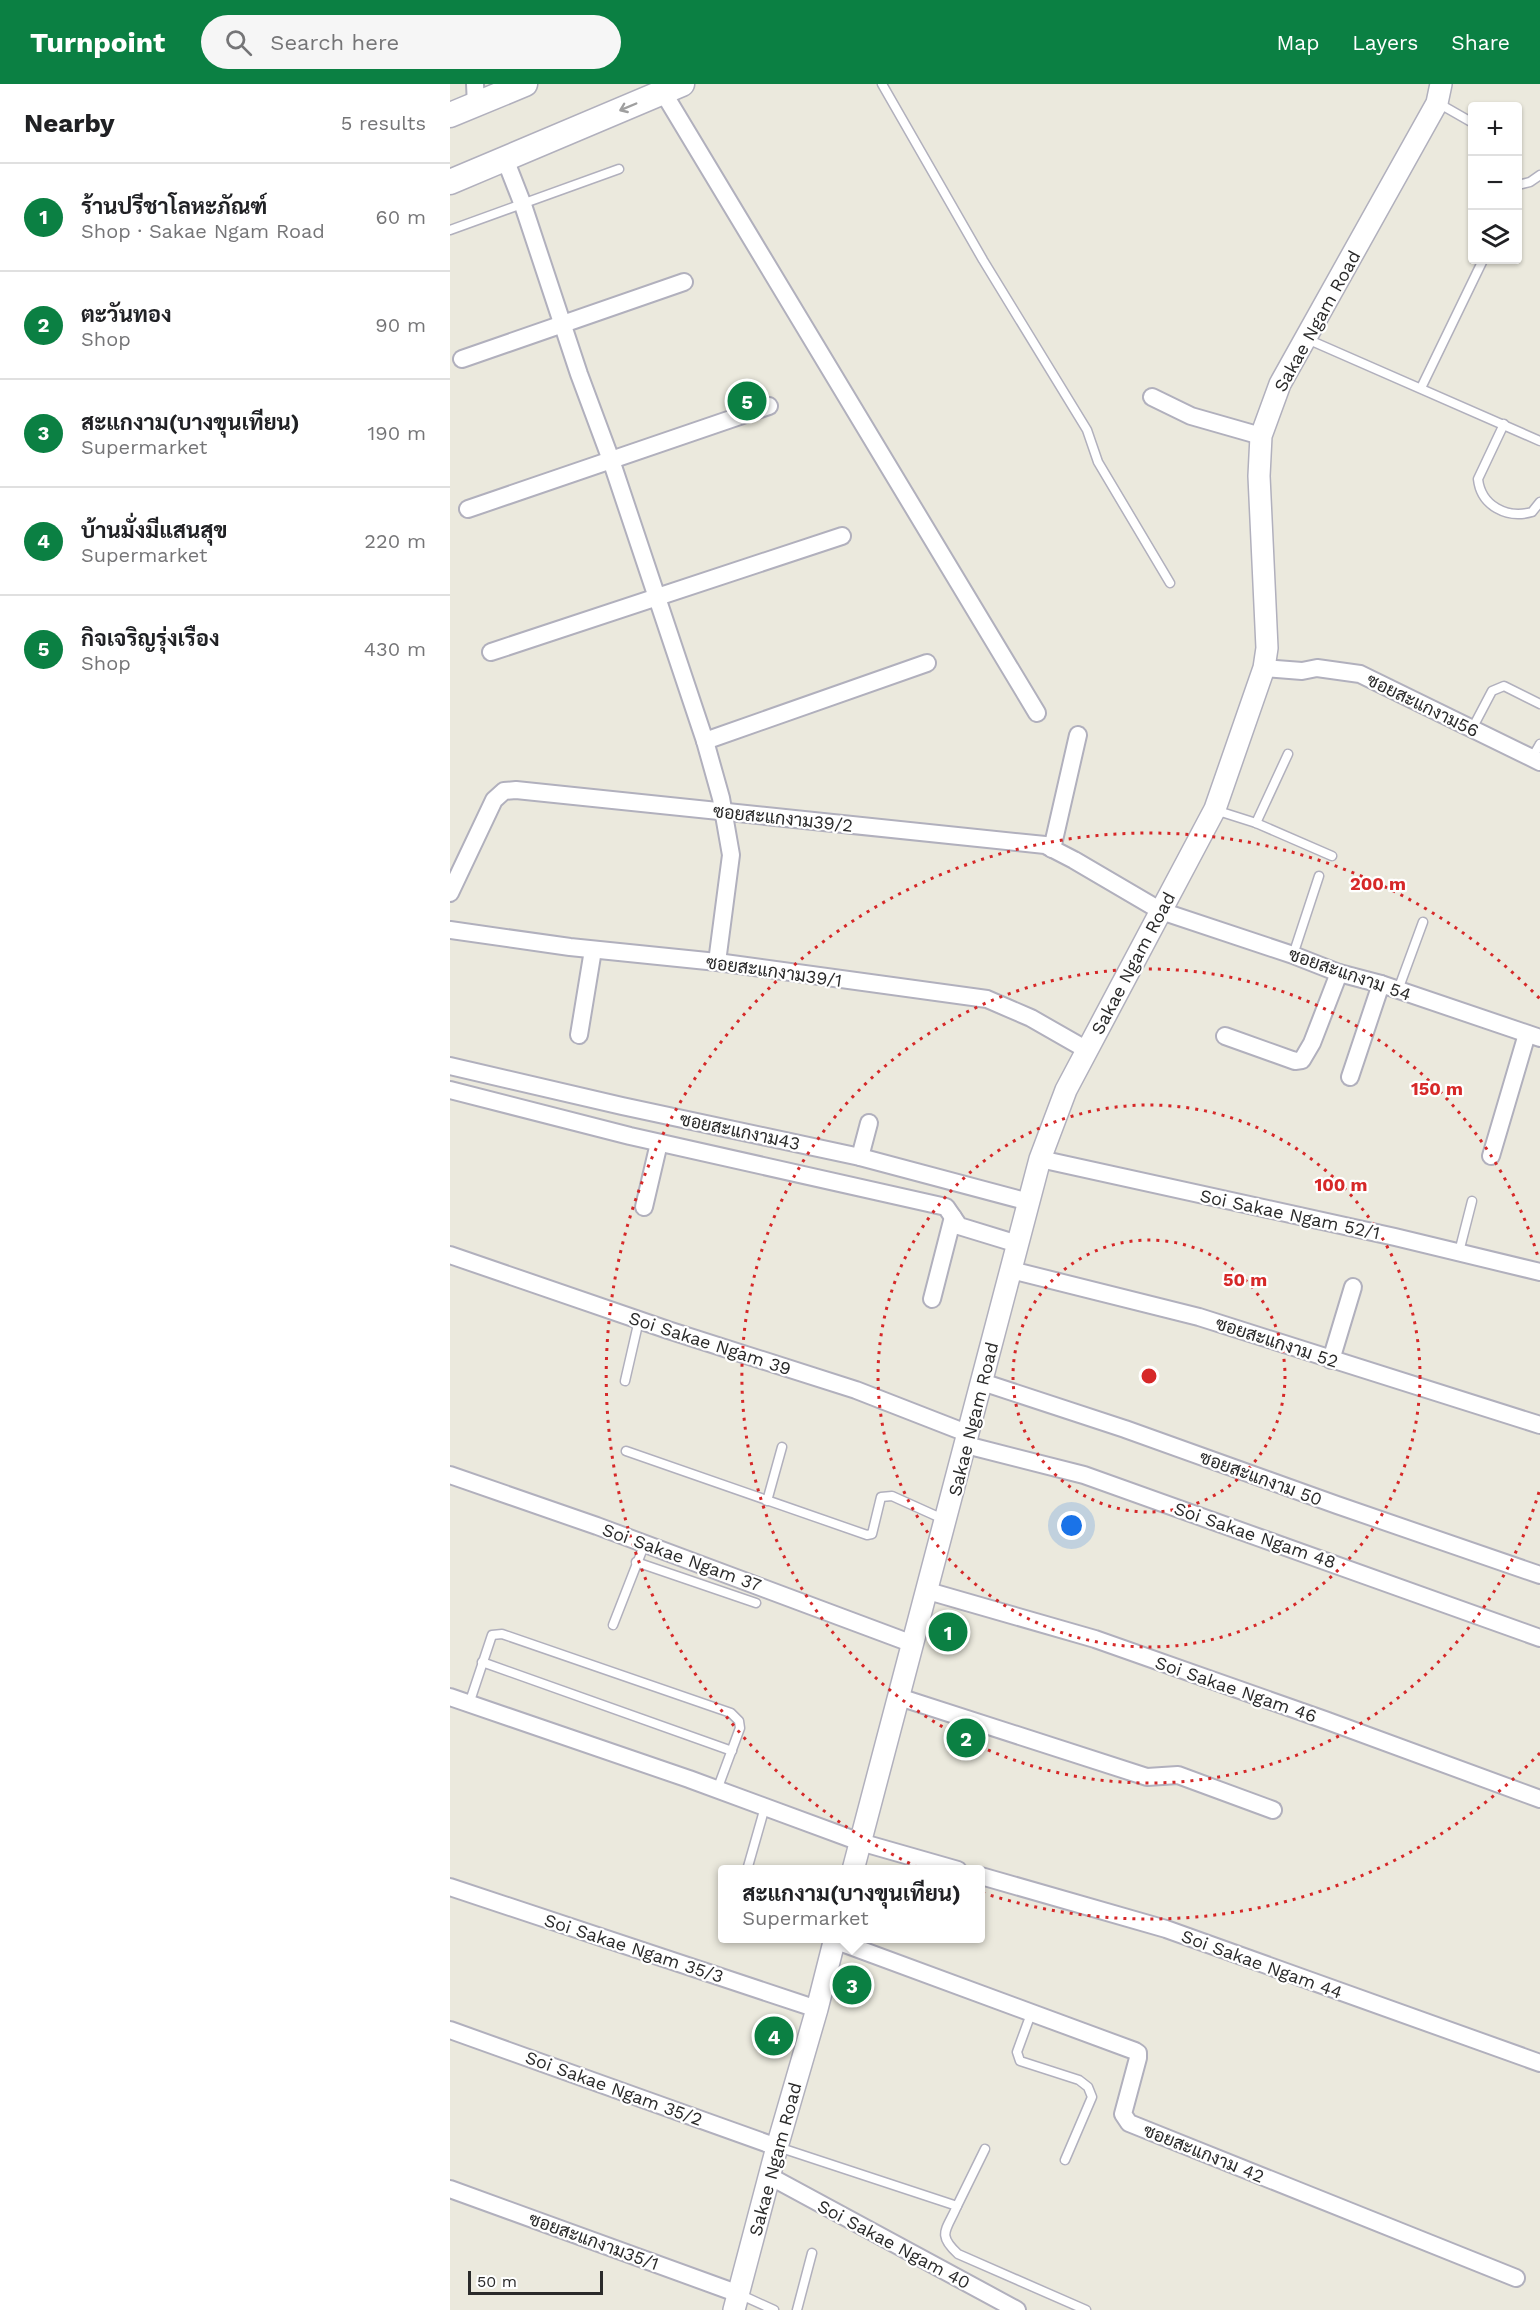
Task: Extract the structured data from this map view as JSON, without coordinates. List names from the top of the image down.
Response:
{
  "streets": {
    "street": [
      "Sakae Ngam Road",
      "ซอยสะแกงาม56",
      "ซอยสะแกงาม39/2",
      "ซอยสะแกงาม39/1",
      "ซอยสะแกงาม 54",
      "ซอยสะแกงาม43",
      "Soi Sakae Ngam 52/1",
      "ซอยสะแกงาม 52",
      "Soi Sakae Ngam 39",
      "ซอยสะแกงาม 50",
      "Soi Sakae Ngam 48",
      "Soi Sakae Ngam 37",
      "Soi Sakae Ngam 46",
      "Soi Sakae Ngam 35/3",
      "Soi Sakae Ngam 44",
      "Soi Sakae Ngam 35/2",
      "ซอยสะแกงาม 42",
      "ซอยสะแกงาม35/1",
      "Soi Sakae Ngam 40"
    ]
  },
  "crossings": [
    ["Sakae Ngam Road", "ซอยสะแกงาม56"],
    ["Sakae Ngam Road", "ซอยสะแกงาม39/2"],
    ["Sakae Ngam Road", "ซอยสะแกงาม39/1"],
    ["Sakae Ngam Road", "ซอยสะแกงาม 54"],
    ["Sakae Ngam Road", "ซอยสะแกงาม43"],
    ["Sakae Ngam Road", "Soi Sakae Ngam 52/1"],
    ["Sakae Ngam Road", "ซอยสะแกงาม 52"],
    ["Sakae Ngam Road", "Soi Sakae Ngam 39"],
    ["Sakae Ngam Road", "ซอยสะแกงาม 50"],
    ["Sakae Ngam Road", "Soi Sakae Ngam 48"],
    ["Sakae Ngam Road", "Soi Sakae Ngam 37"],
    ["Sakae Ngam Road", "Soi Sakae Ngam 46"],
    ["Sakae Ngam Road", "Soi Sakae Ngam 35/3"],
    ["Sakae Ngam Road", "Soi Sakae Ngam 35/2"],
    ["Sakae Ngam Road", "ซอยสะแกงาม35/1"],
    ["Sakae Ngam Road", "Soi Sakae Ngam 40"],
    ["ซอยสะแกงาม39/2", "ซอยสะแกงาม 54"],
    ["Soi Sakae Ngam 39", "Soi Sakae Ngam 48"]
  ],
  "scale_bar": "50 m",
  "page": {
    "header": "Turnpoint",
    "search": "Search here",
    "nav": ["Map", "Layers", "Share"],
    "heading": ["Nearby", "5 results"],
    "map_buttons": ["+", "−"],
    "list": [
      {
        "mark": "1",
        "name": "ร้านปรีชาโลหะภัณฑ์",
        "note": "Shop · Sakae Ngam Road",
        "value": "60 m"
      },
      {
        "mark": "2",
        "name": "ตะวันทอง",
        "note": "Shop",
        "value": "90 m"
      },
      {
        "mark": "3",
        "name": "สะแกงาม(บางขุนเทียน)",
        "note": "Supermarket",
        "value": "190 m"
      },
      {
        "mark": "4",
        "name": "บ้านมั่งมีแสนสุข",
        "note": "Supermarket",
        "value": "220 m"
      },
      {
        "mark": "5",
        "name": "กิจเจริญรุ่งเรือง",
        "note": "Shop",
        "value": "430 m"
      }
    ],
    "pins": [
      "5",
      "1",
      "2",
      "3",
      "4"
    ],
    "popup": ["สะแกงาม(บางขุนเทียน)", "Supermarket"],
    "scale": "50 m"
  },
  "rings": [
    "200 m",
    "150 m",
    "100 m",
    "50 m"
  ]
}
